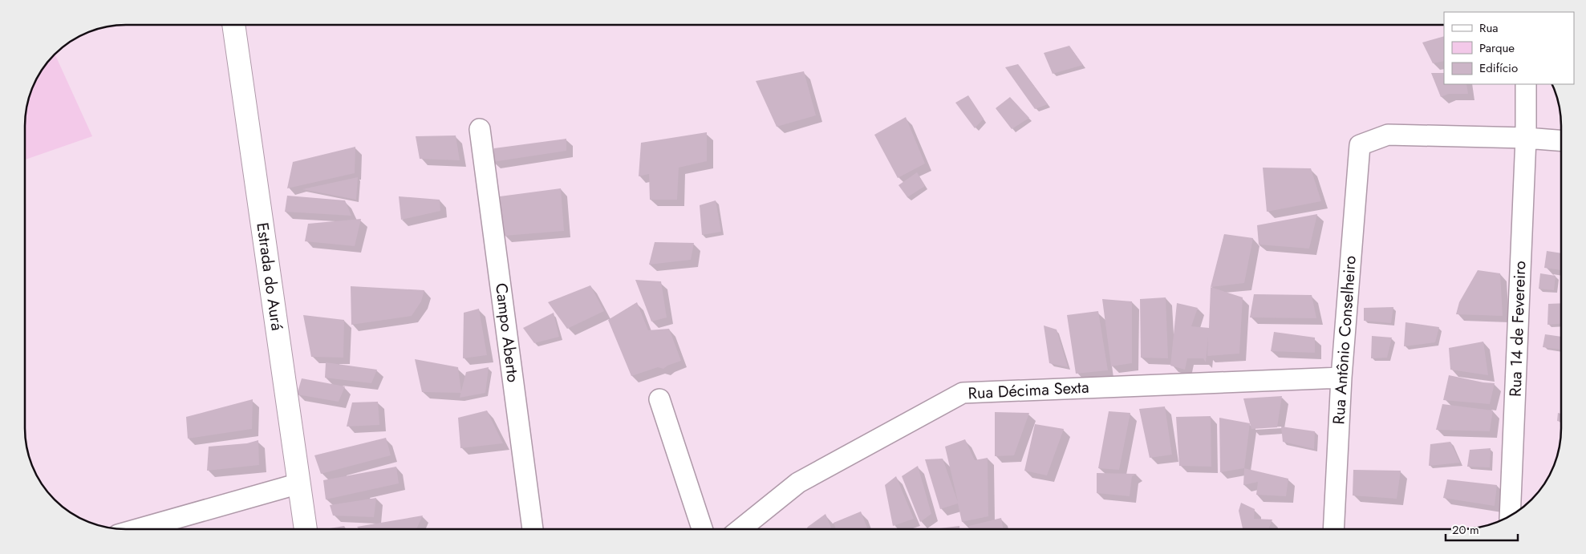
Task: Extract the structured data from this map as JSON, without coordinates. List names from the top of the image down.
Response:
{
  "streets": {
    "street": [
      "Estrada do Aurá",
      "Rua 14 de Fevereiro",
      "Campo Aberto",
      "Rua Antônio Conselheiro",
      "Rua Décima Sexta"
    ]
  },
  "crossings": [
    ["Rua 14 de Fevereiro", "Rua Antônio Conselheiro"],
    ["Rua Antônio Conselheiro", "Rua Décima Sexta"]
  ],
  "legend": ["Rua", "Parque", "Edifício"],
  "scale_bar": "20 m"
}
